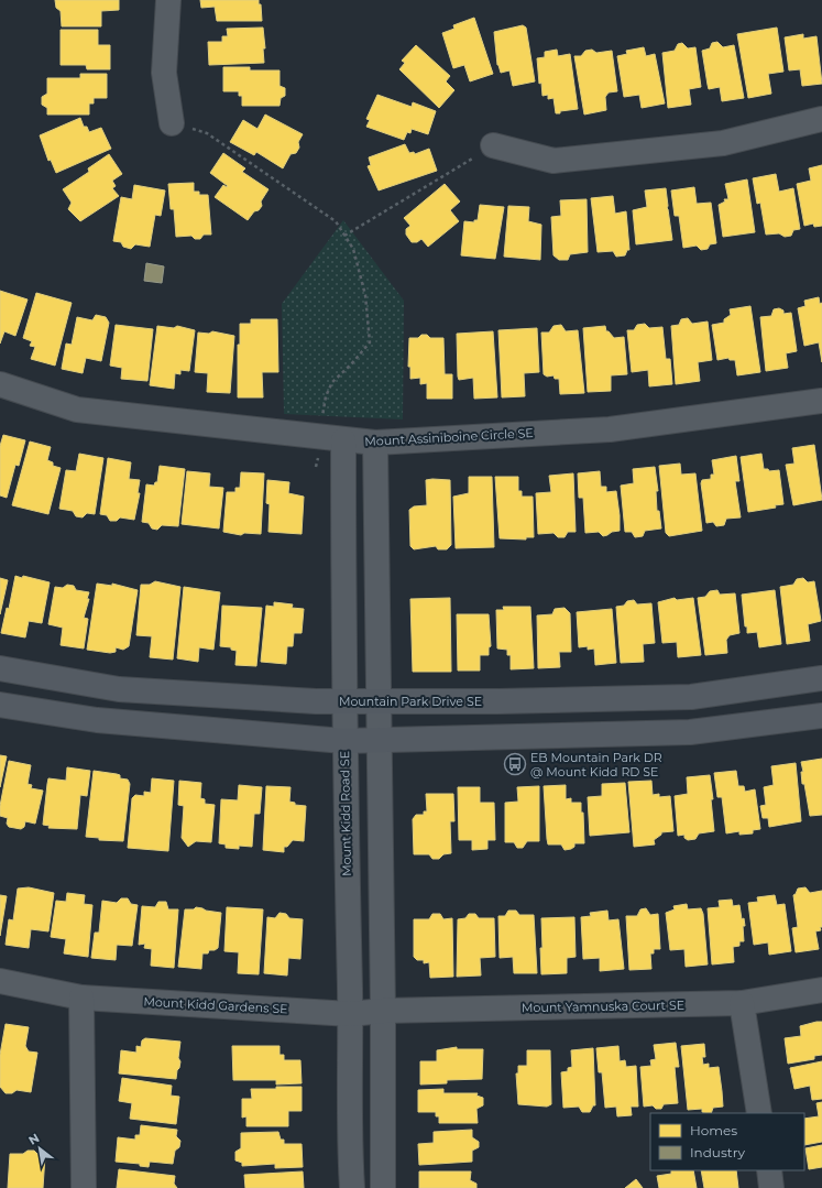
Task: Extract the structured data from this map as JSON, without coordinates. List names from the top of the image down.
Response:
{
  "streets": {
    "street": [
      "Mount Assiniboine Circle SE",
      "Mountain Park Drive SE",
      "Mount Kidd Road SE",
      "Mount Kidd Gardens SE",
      "Mount Yamnuska Court SE"
    ]
  },
  "crossings": [
    ["Mount Assiniboine Circle SE", "Mount Kidd Road SE"],
    ["Mountain Park Drive SE", "Mount Kidd Road SE"],
    ["Mount Kidd Road SE", "Mount Kidd Gardens SE"],
    ["Mount Kidd Gardens SE", "Mount Yamnuska Court SE"]
  ],
  "places": {
    "bus stop": ["EB Mountain Park DR @ Mount Kidd RD SE"]
  },
  "legend": ["Homes", "Industry"],
  "north": "top left"
}
